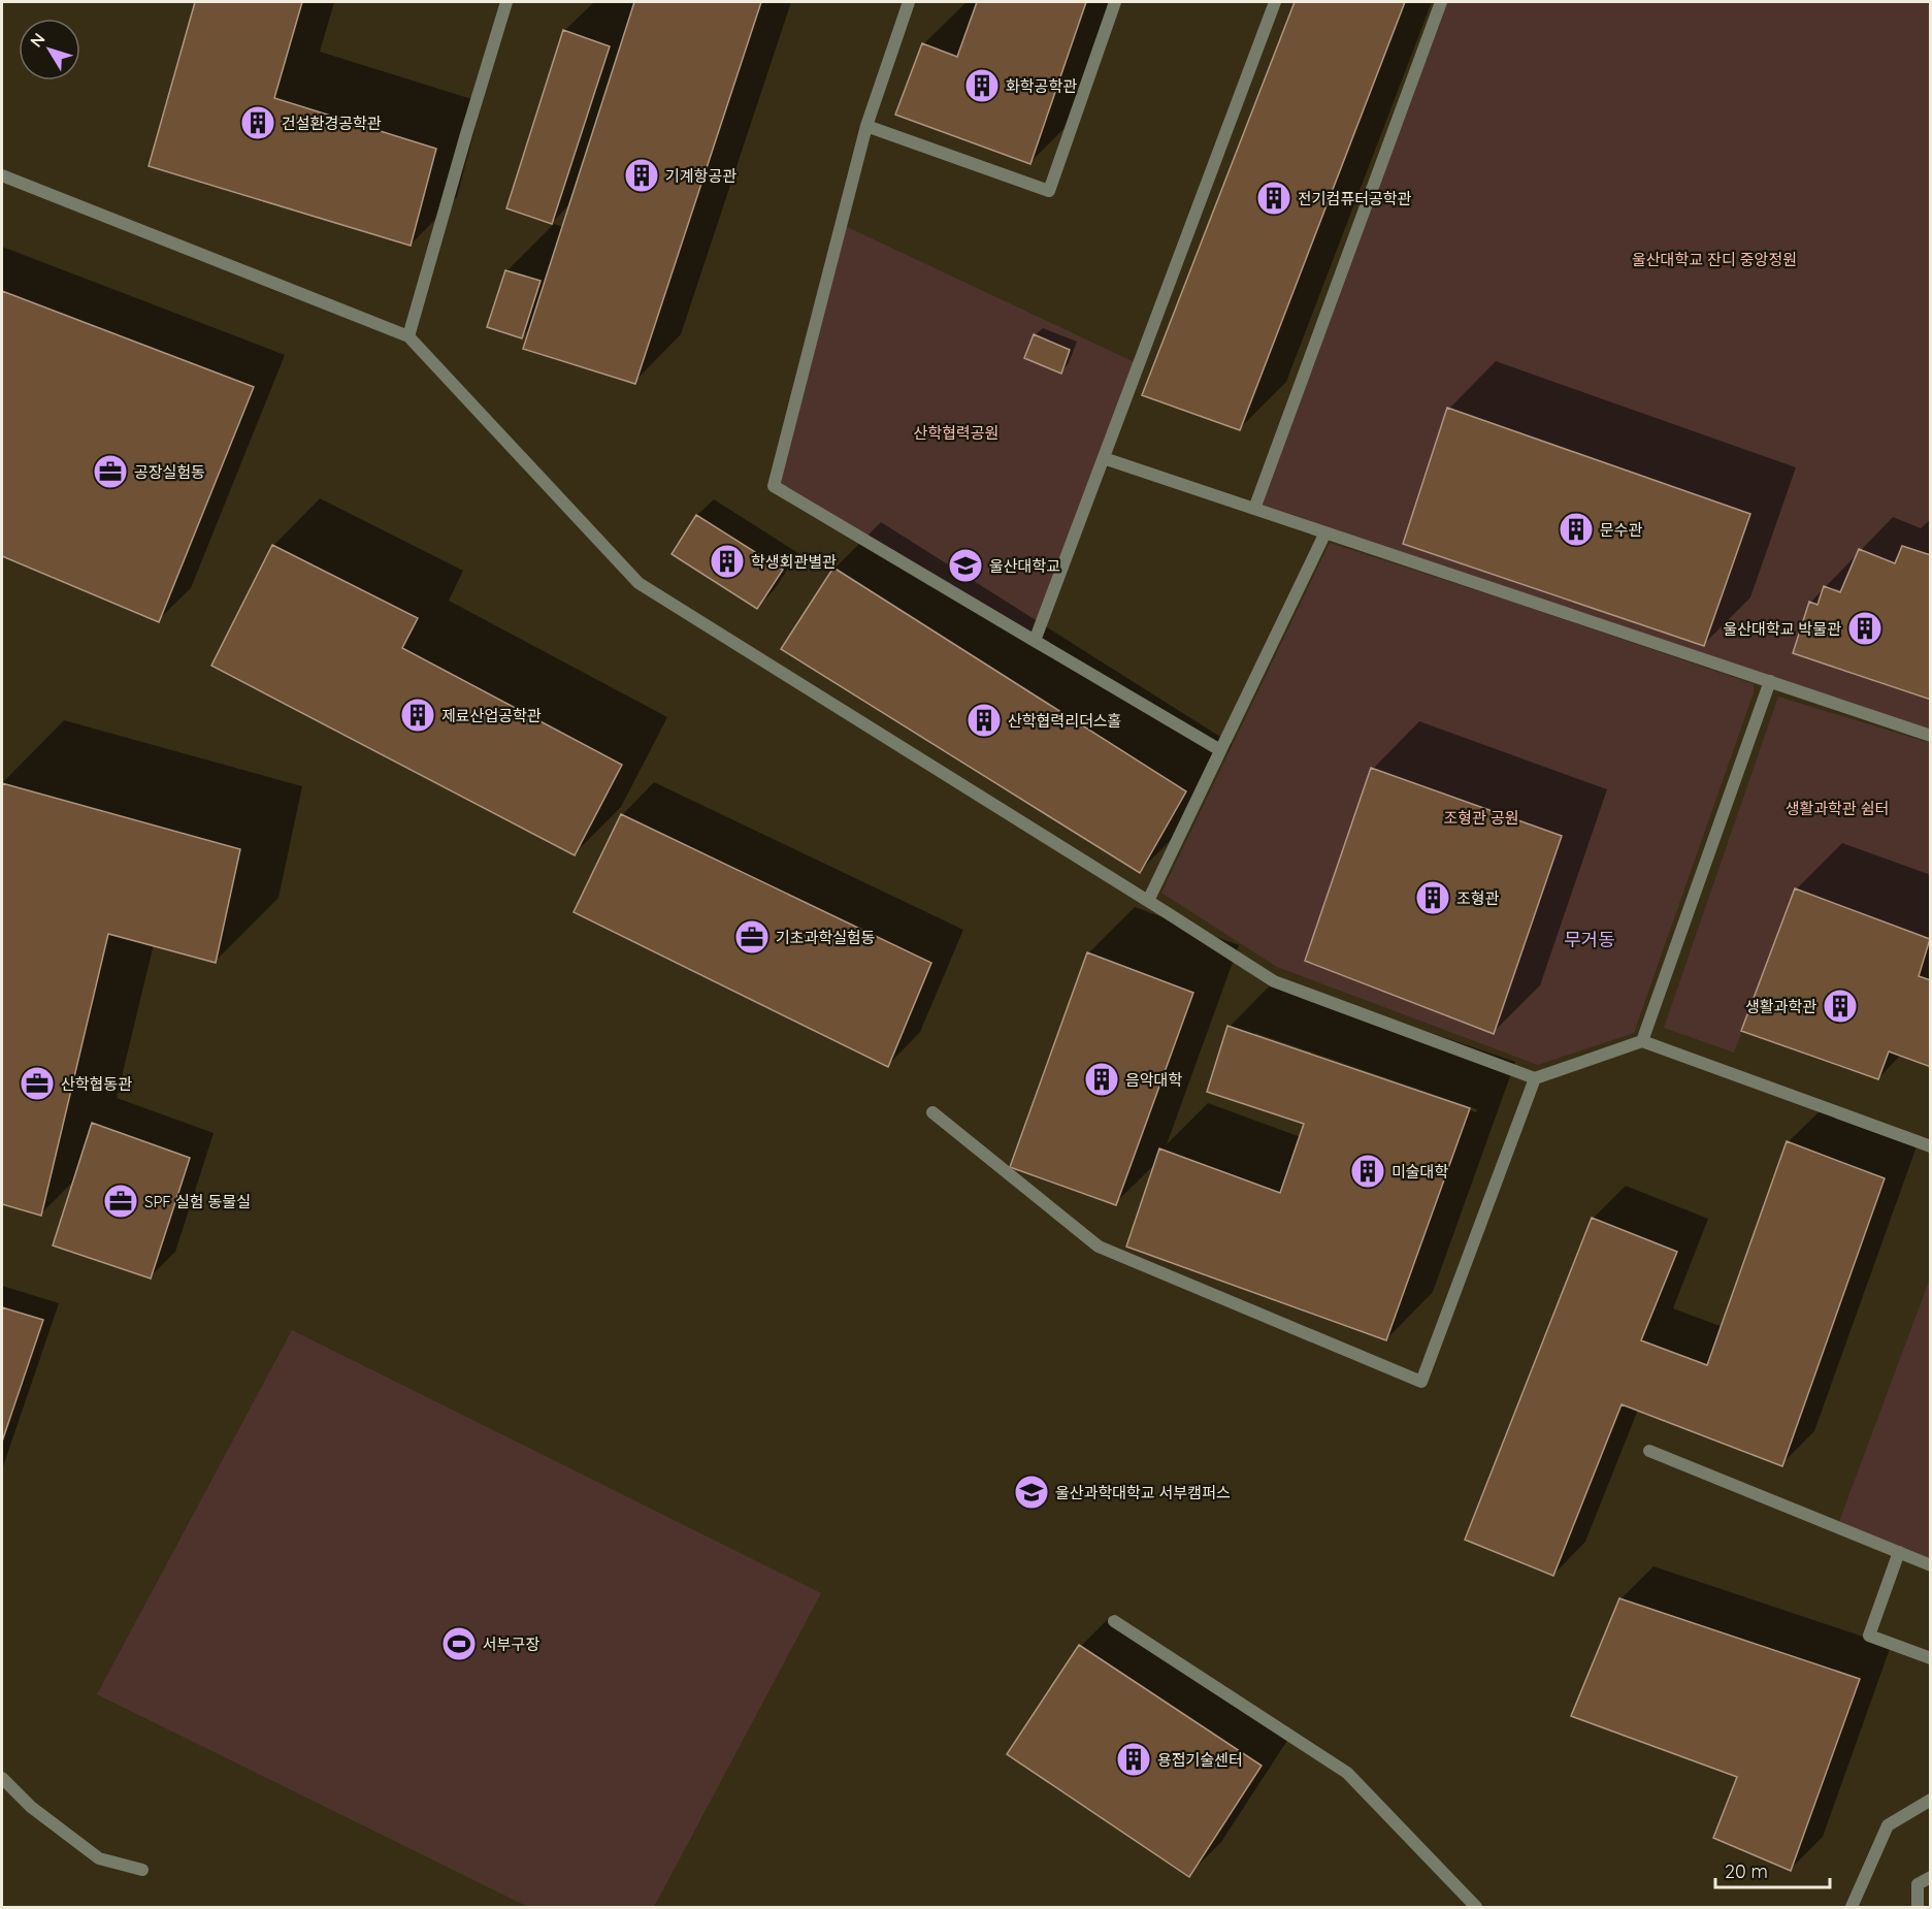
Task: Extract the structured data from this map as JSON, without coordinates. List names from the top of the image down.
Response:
{
  "districts": ["무거동"],
  "parks": [
    "울산대학교 잔디 중앙정원",
    "산학협력공원",
    "생활과학관 쉼터",
    "조형관 공원"
  ],
  "places": {
    "building": [
      "화학공학관",
      "건설환경공학관",
      "기계항공관",
      "전기컴퓨터공학관",
      "문수관",
      "학생회관별관",
      "울산대학교 박물관",
      "제료산업공학관",
      "산학협력리더스홀",
      "조형관",
      "생활과학관",
      "음악대학",
      "미술대학",
      "용접기술센터"
    ],
    "office": [
      "공장실험동",
      "기초과학실험동",
      "산학협동관",
      "SPF 실험 동물실"
    ],
    "school or university": ["울산대학교", "울산과학대학교 서부캠퍼스"],
    "sports": ["서부구장"]
  },
  "scale_bar": "20 m",
  "north": "top left"
}
